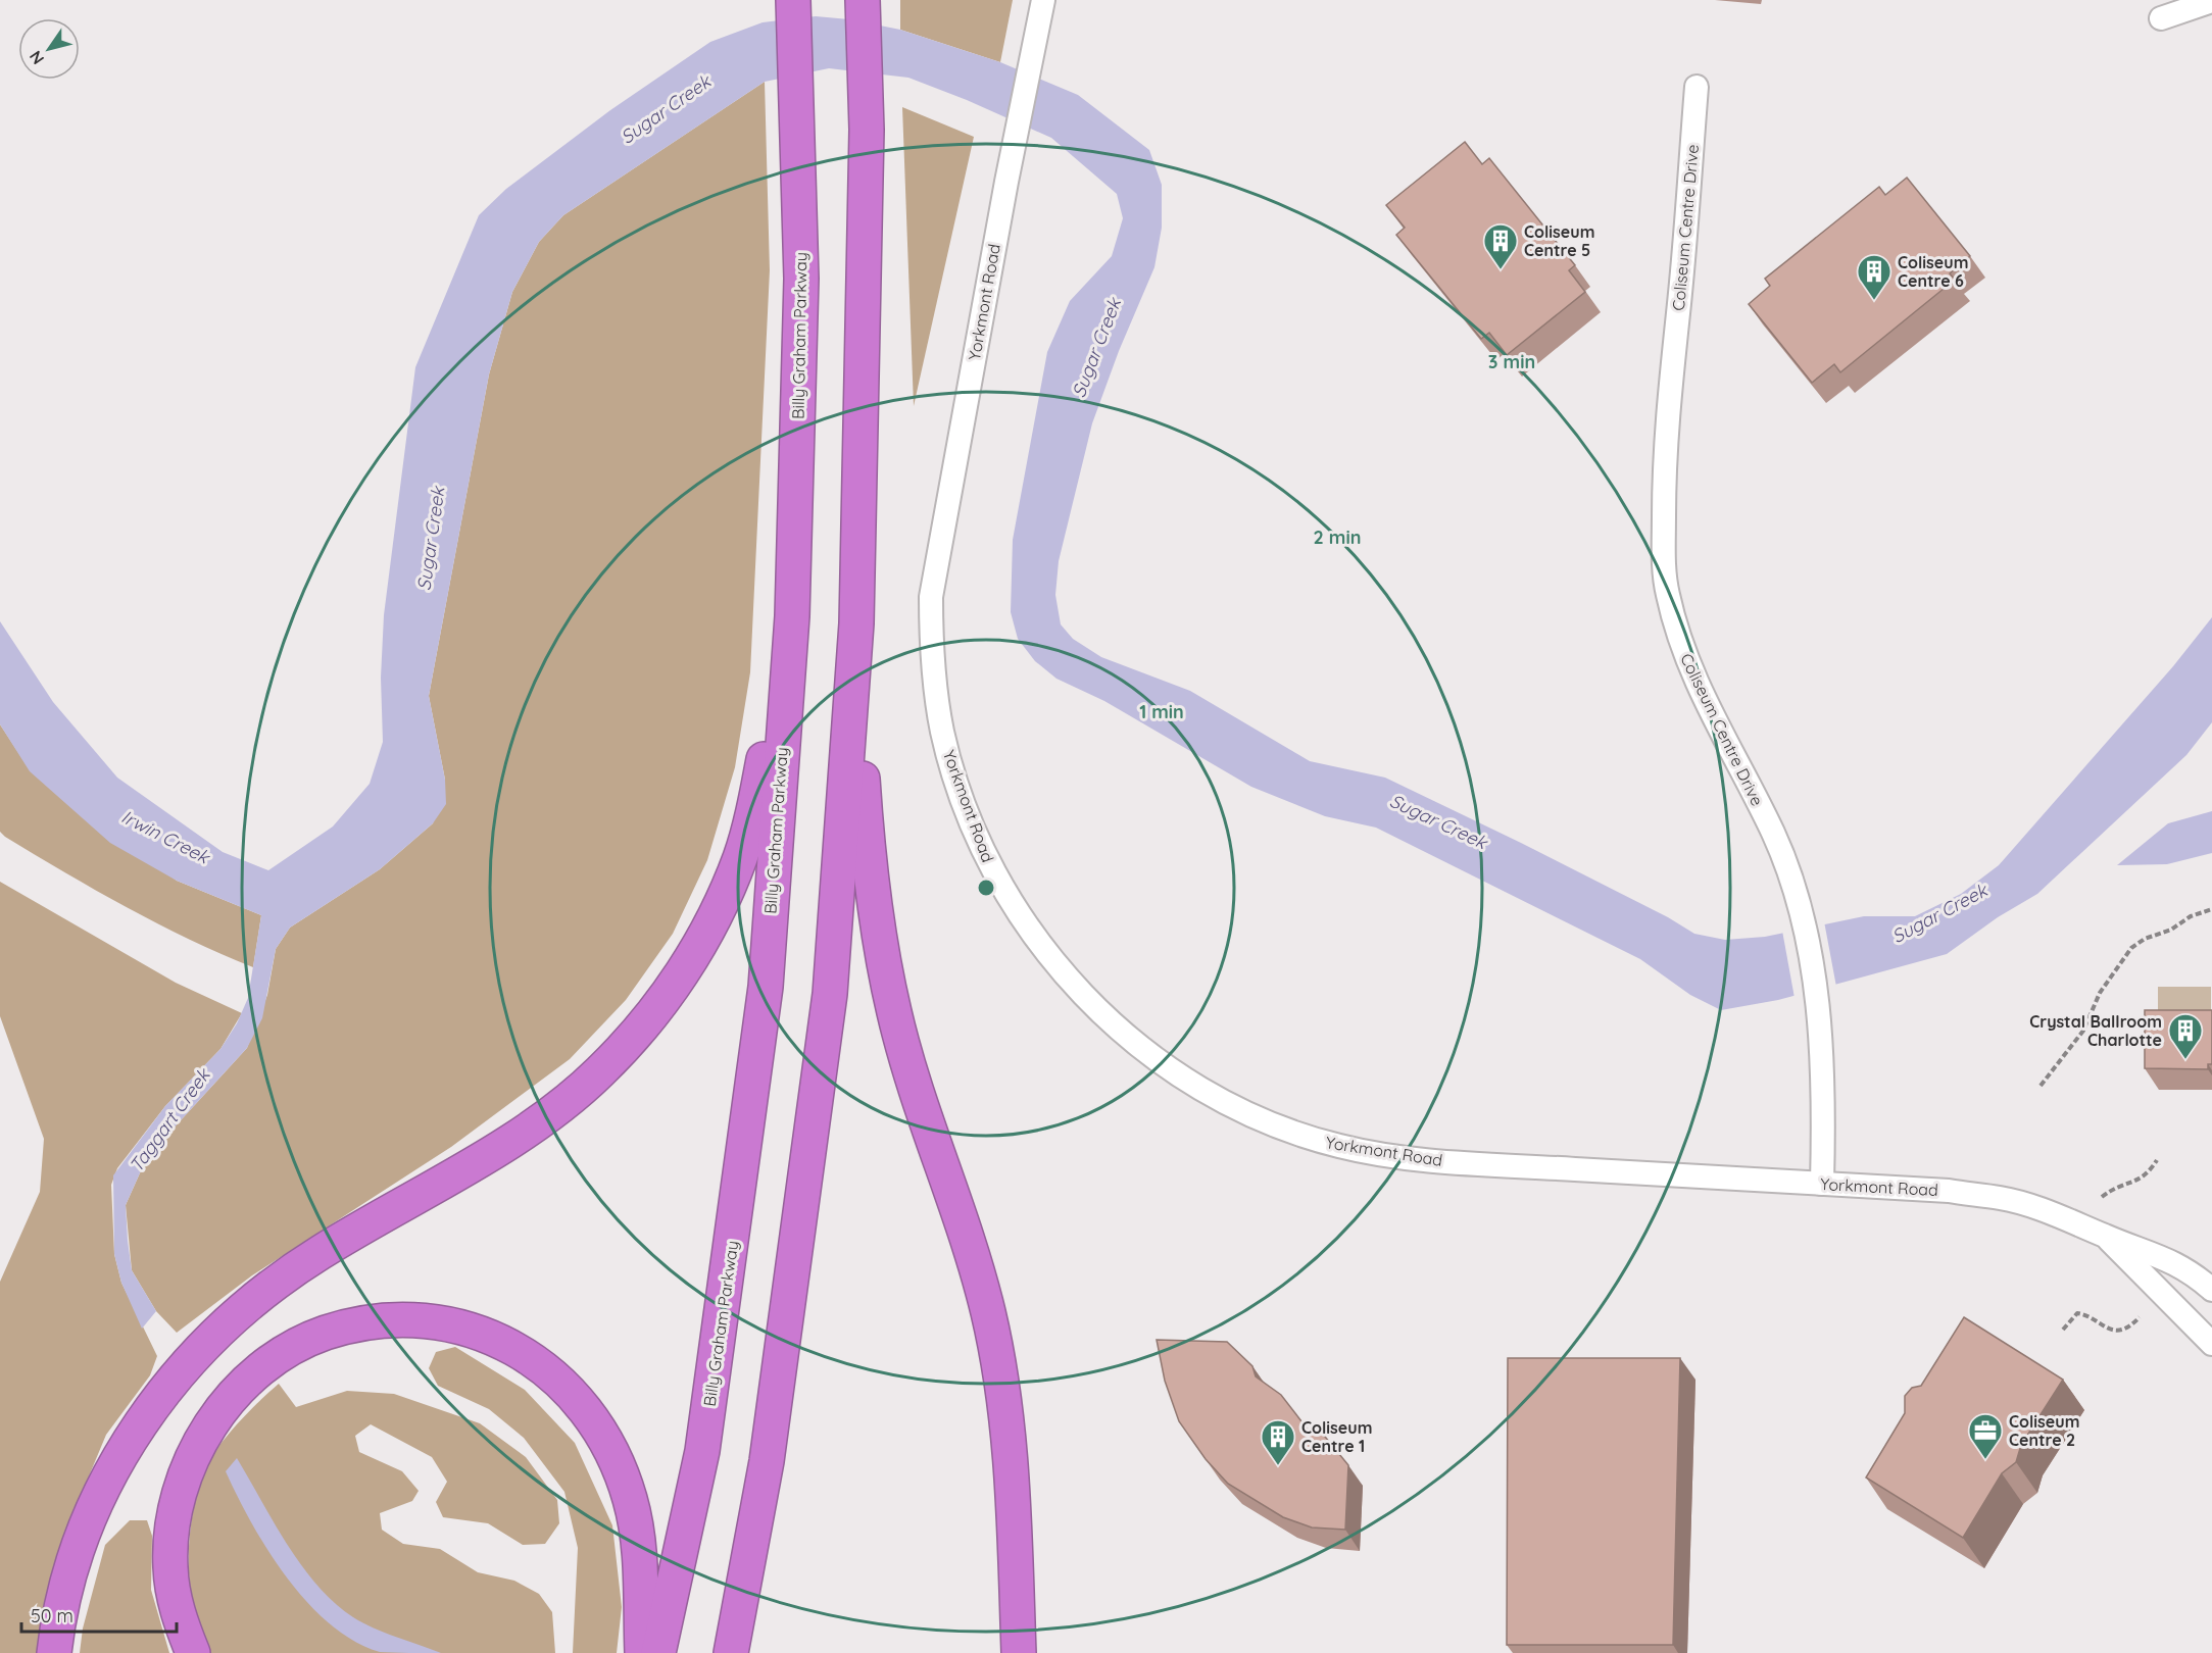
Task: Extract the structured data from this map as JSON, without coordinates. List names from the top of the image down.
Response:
{
  "streets": {
    "highway": ["Billy Graham Parkway"],
    "street": ["Coliseum Centre Drive", "Yorkmont Road"]
  },
  "crossings": [
    ["Coliseum Centre Drive", "Yorkmont Road"]
  ],
  "water": ["Sugar Creek", "Irwin Creek", "Taggart Creek"],
  "places": {
    "building": [
      "Coliseum Centre 5",
      "Coliseum Centre 6",
      "Crystal Ballroom Charlotte",
      "Coliseum Centre 1"
    ],
    "office": ["Coliseum Centre 2"]
  },
  "scale_bar": "50 m",
  "north": "bottom left",
  "rings": ["3 min", "2 min", "1 min"]
}
